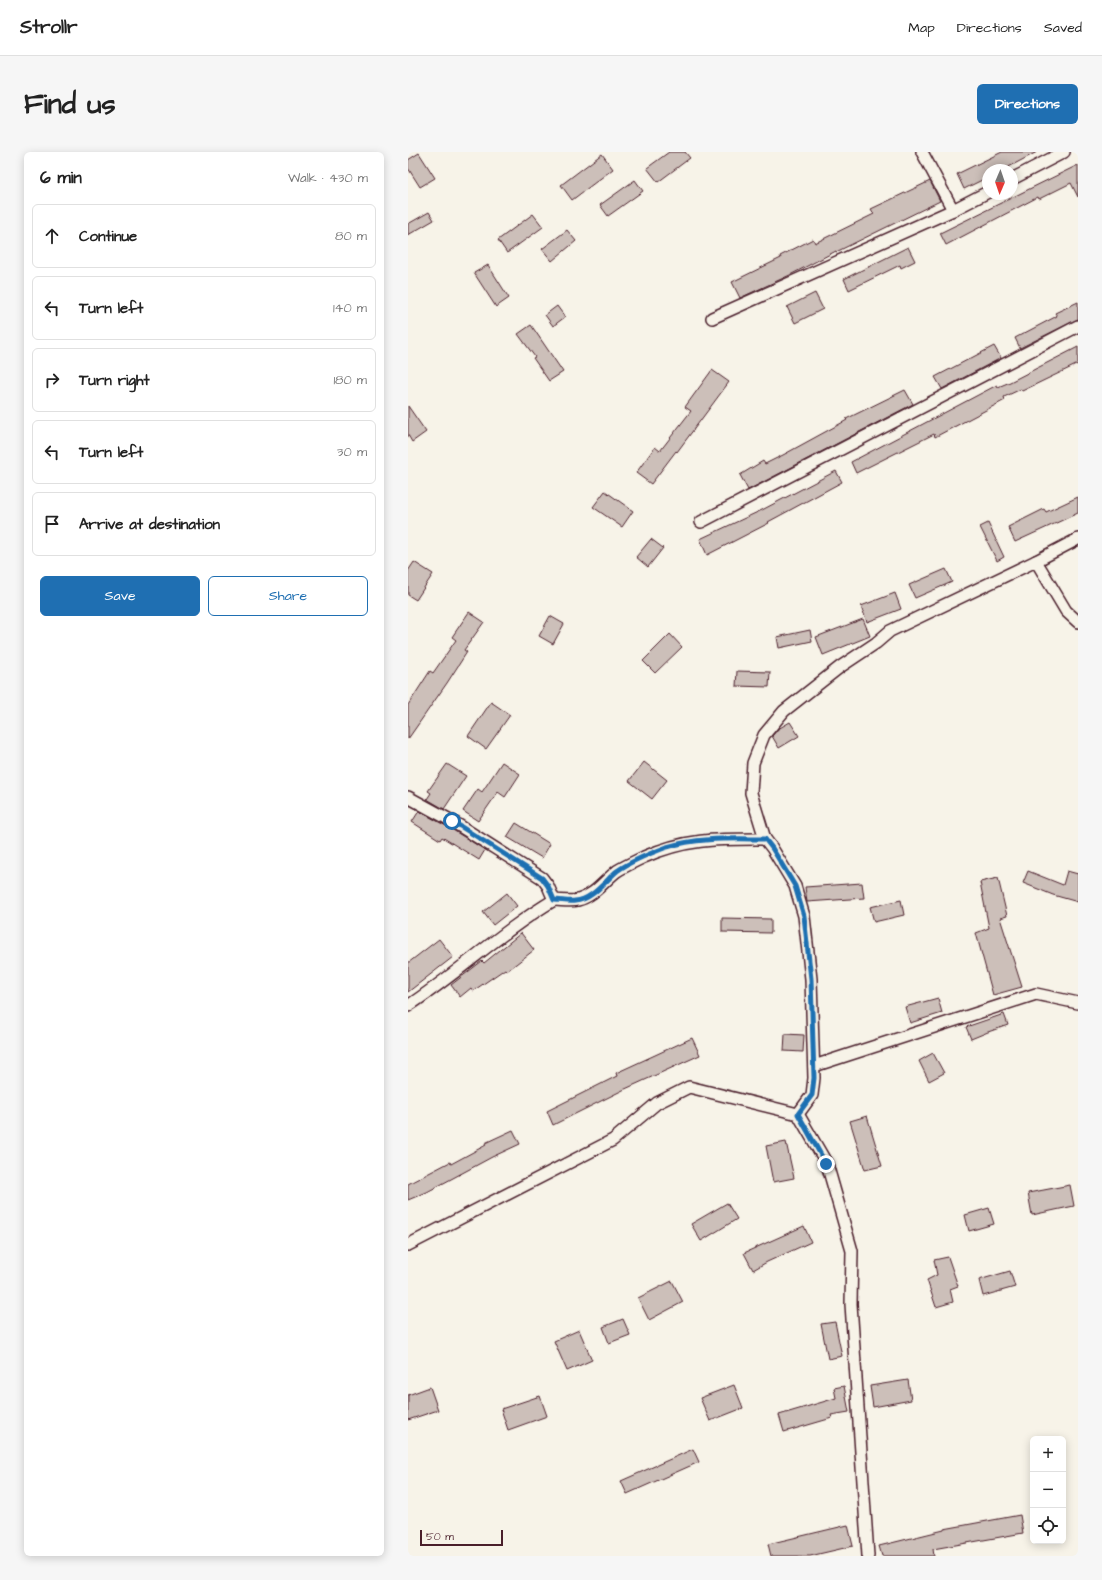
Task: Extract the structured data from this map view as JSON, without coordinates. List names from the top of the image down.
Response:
{
  "scale_bar": "50 m",
  "north": "bottom",
  "page": {
    "header": "Strollr",
    "nav": ["Map", "Directions", "Saved"],
    "buttons": [
      "Directions",
      ["Save", "Share"]
    ],
    "title": "Find us",
    "heading": ["6 min", "Walk · 430 m"],
    "list": [
      ["Continue", "80 m"],
      ["Turn left", "140 m"],
      ["Turn right", "180 m"],
      ["Turn left", "30 m"],
      "Arrive at destination"
    ],
    "map_buttons": ["+", "−"],
    "scale": "50 m"
  }
}
